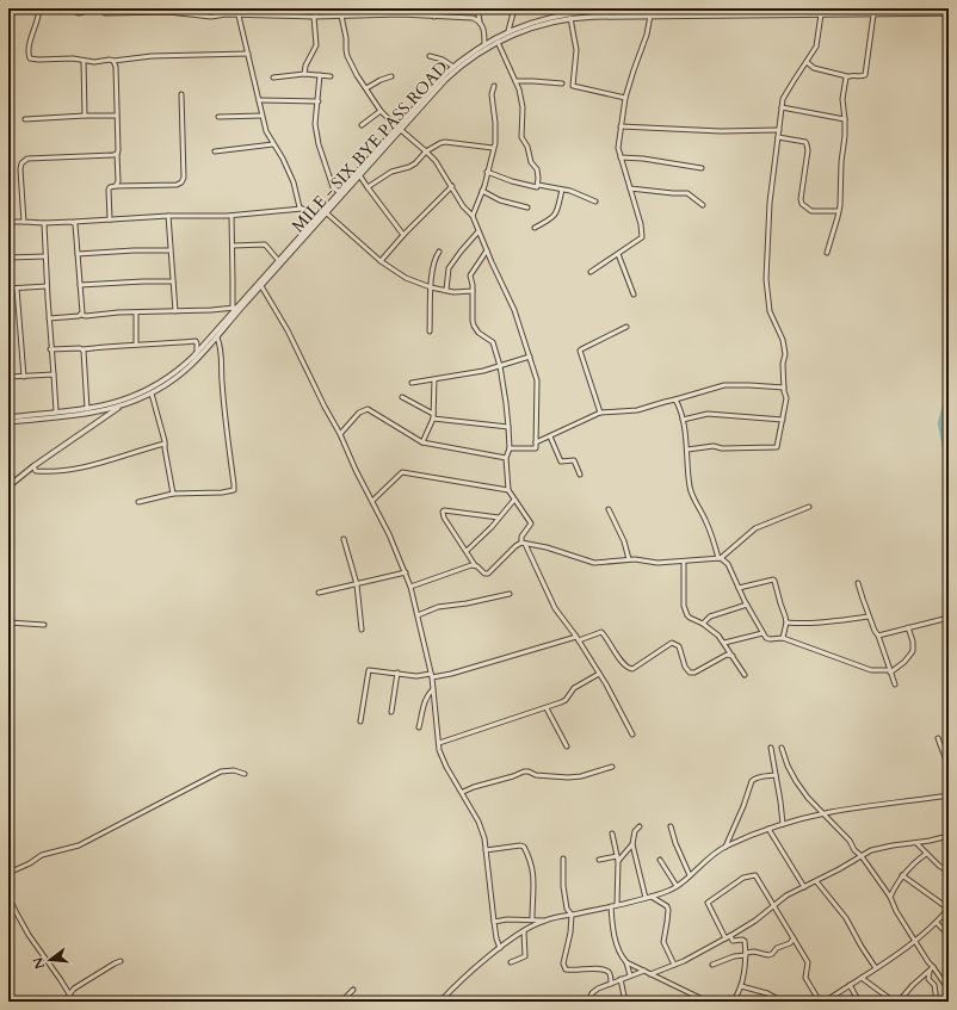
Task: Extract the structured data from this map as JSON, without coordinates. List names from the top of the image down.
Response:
{
  "streets": {
    "street": ["MILE - SIX BYE PASS ROAD"]
  },
  "north": "left"
}
